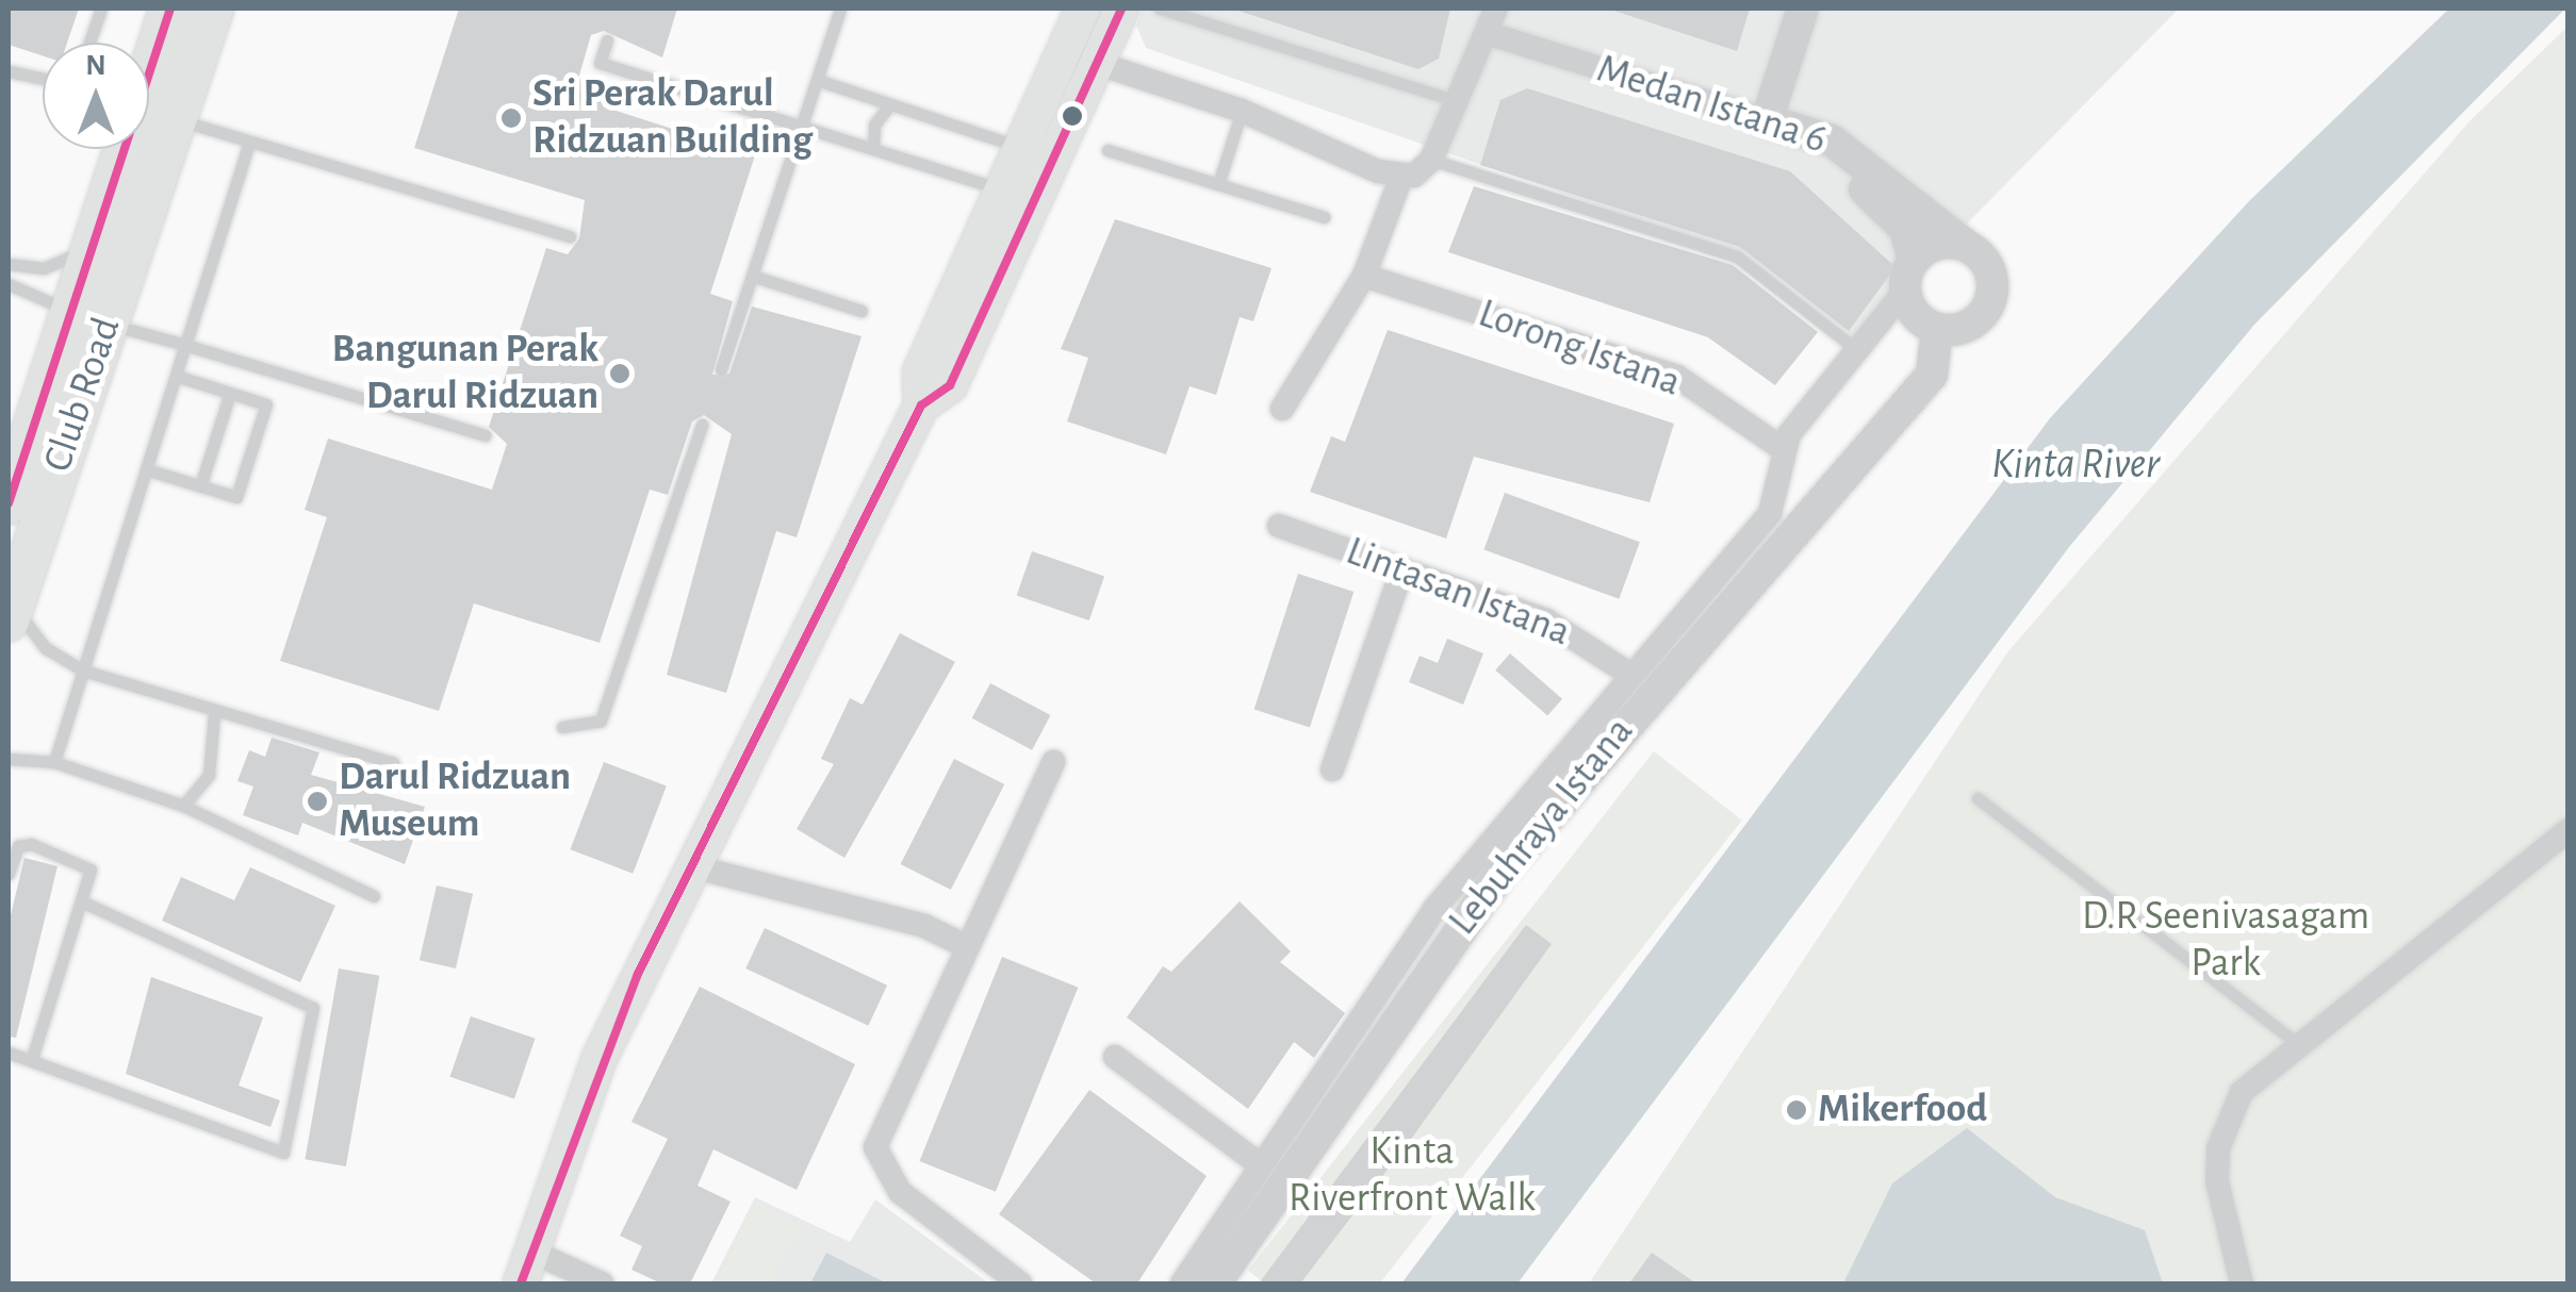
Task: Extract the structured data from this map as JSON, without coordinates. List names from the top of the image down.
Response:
{
  "streets": {
    "highway": ["Club Road"],
    "street": [
      "Medan Istana 6",
      "Lorong Istana",
      "Lintasan Istana",
      "Lebuhraya Istana"
    ]
  },
  "crossings": [
    ["Medan Istana 6", "Lebuhraya Istana"]
  ],
  "water": ["Kinta River"],
  "parks": ["D.R Seenivasagam Park", "Kinta Riverfront Walk"],
  "places": [
    "Sri Perak Darul Ridzuan Building",
    "Bangunan Perak Darul Ridzuan",
    "Darul Ridzuan Museum",
    "Mikerfood"
  ],
  "north": "top"
}
